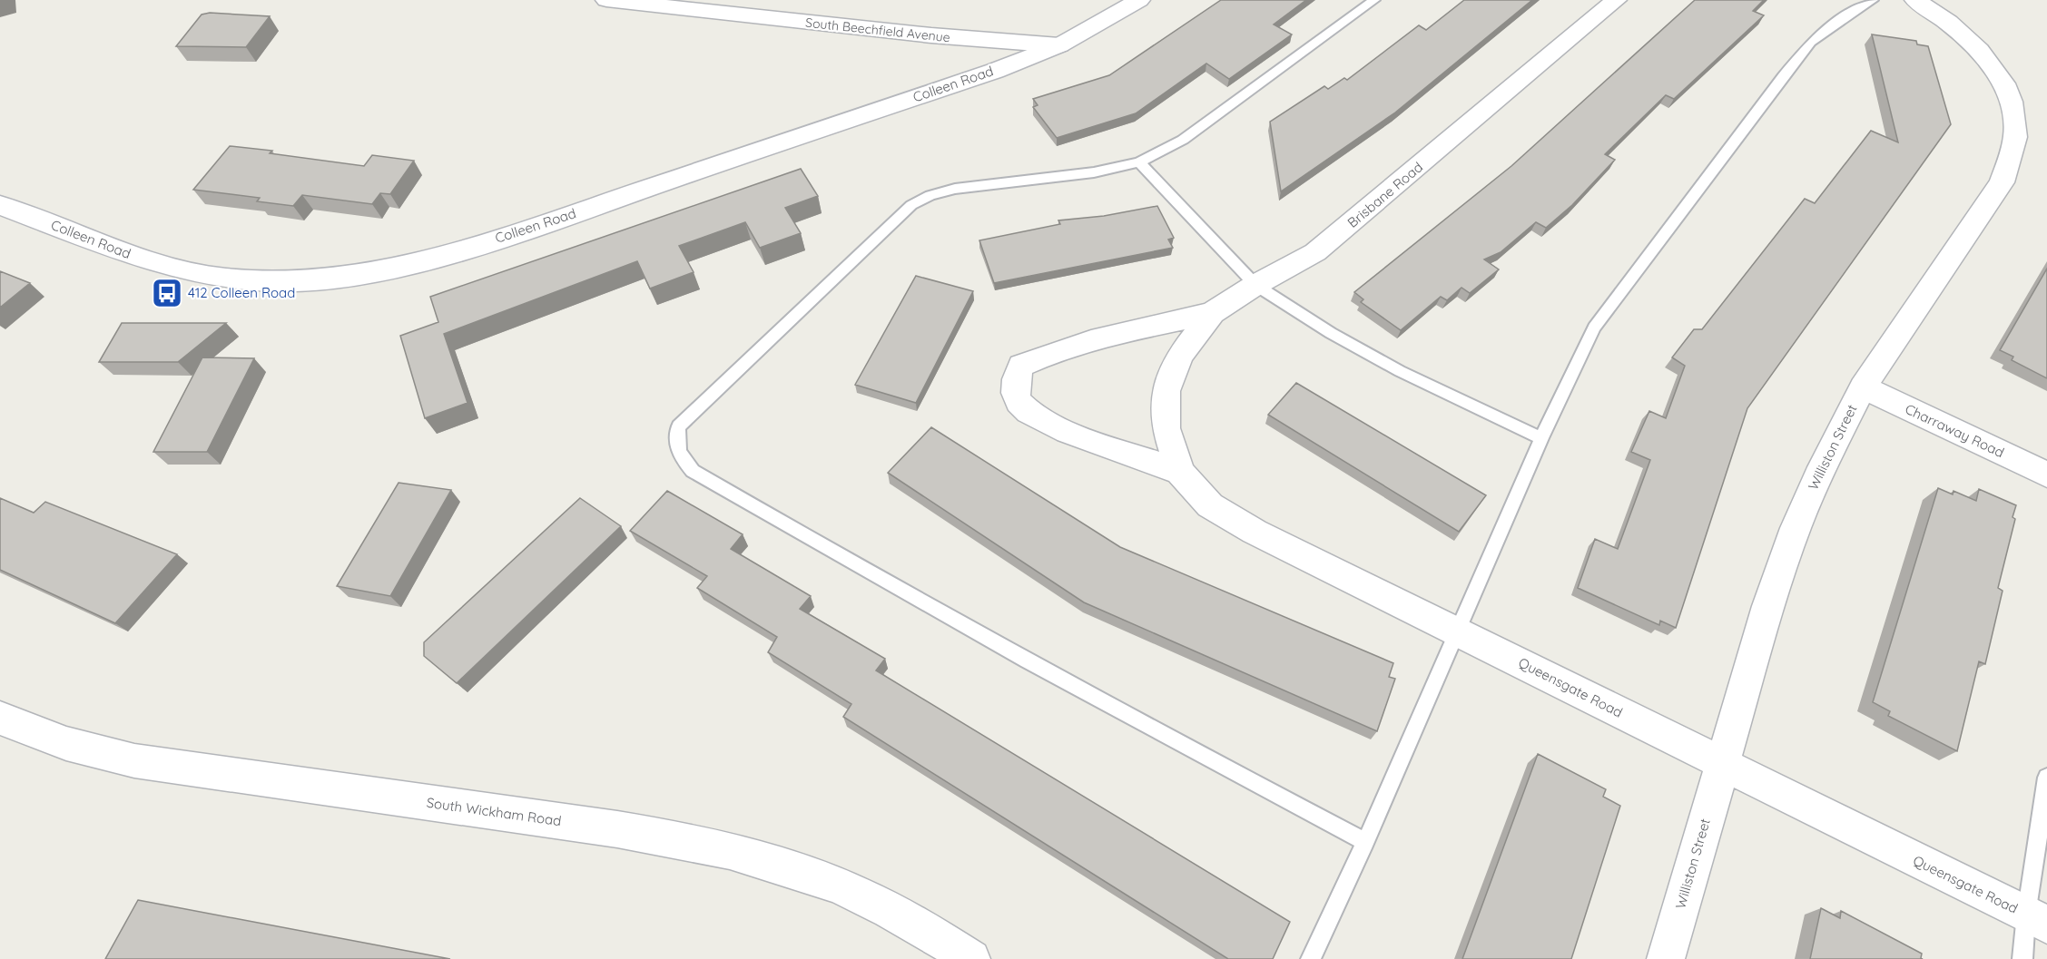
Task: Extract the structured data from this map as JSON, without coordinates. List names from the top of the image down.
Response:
{
  "streets": {
    "street": [
      "South Beechfield Avenue",
      "Colleen Road",
      "Brisbane Road",
      "Charraway Road",
      "Williston Street",
      "Queensgate Road",
      "South Wickham Road"
    ]
  },
  "crossings": [
    ["South Beechfield Avenue", "Colleen Road"],
    ["Brisbane Road", "Queensgate Road"],
    ["Charraway Road", "Williston Street"],
    ["Williston Street", "Queensgate Road"]
  ],
  "places": {
    "bus stop": ["412 Colleen Road"]
  }
}
